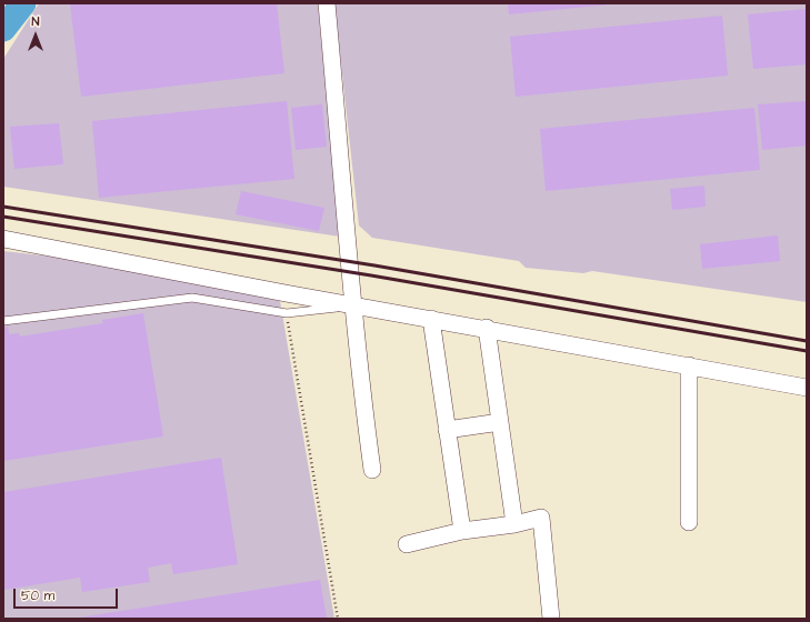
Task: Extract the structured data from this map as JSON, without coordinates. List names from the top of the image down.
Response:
{
  "scale_bar": "50 m",
  "north": "top"
}
